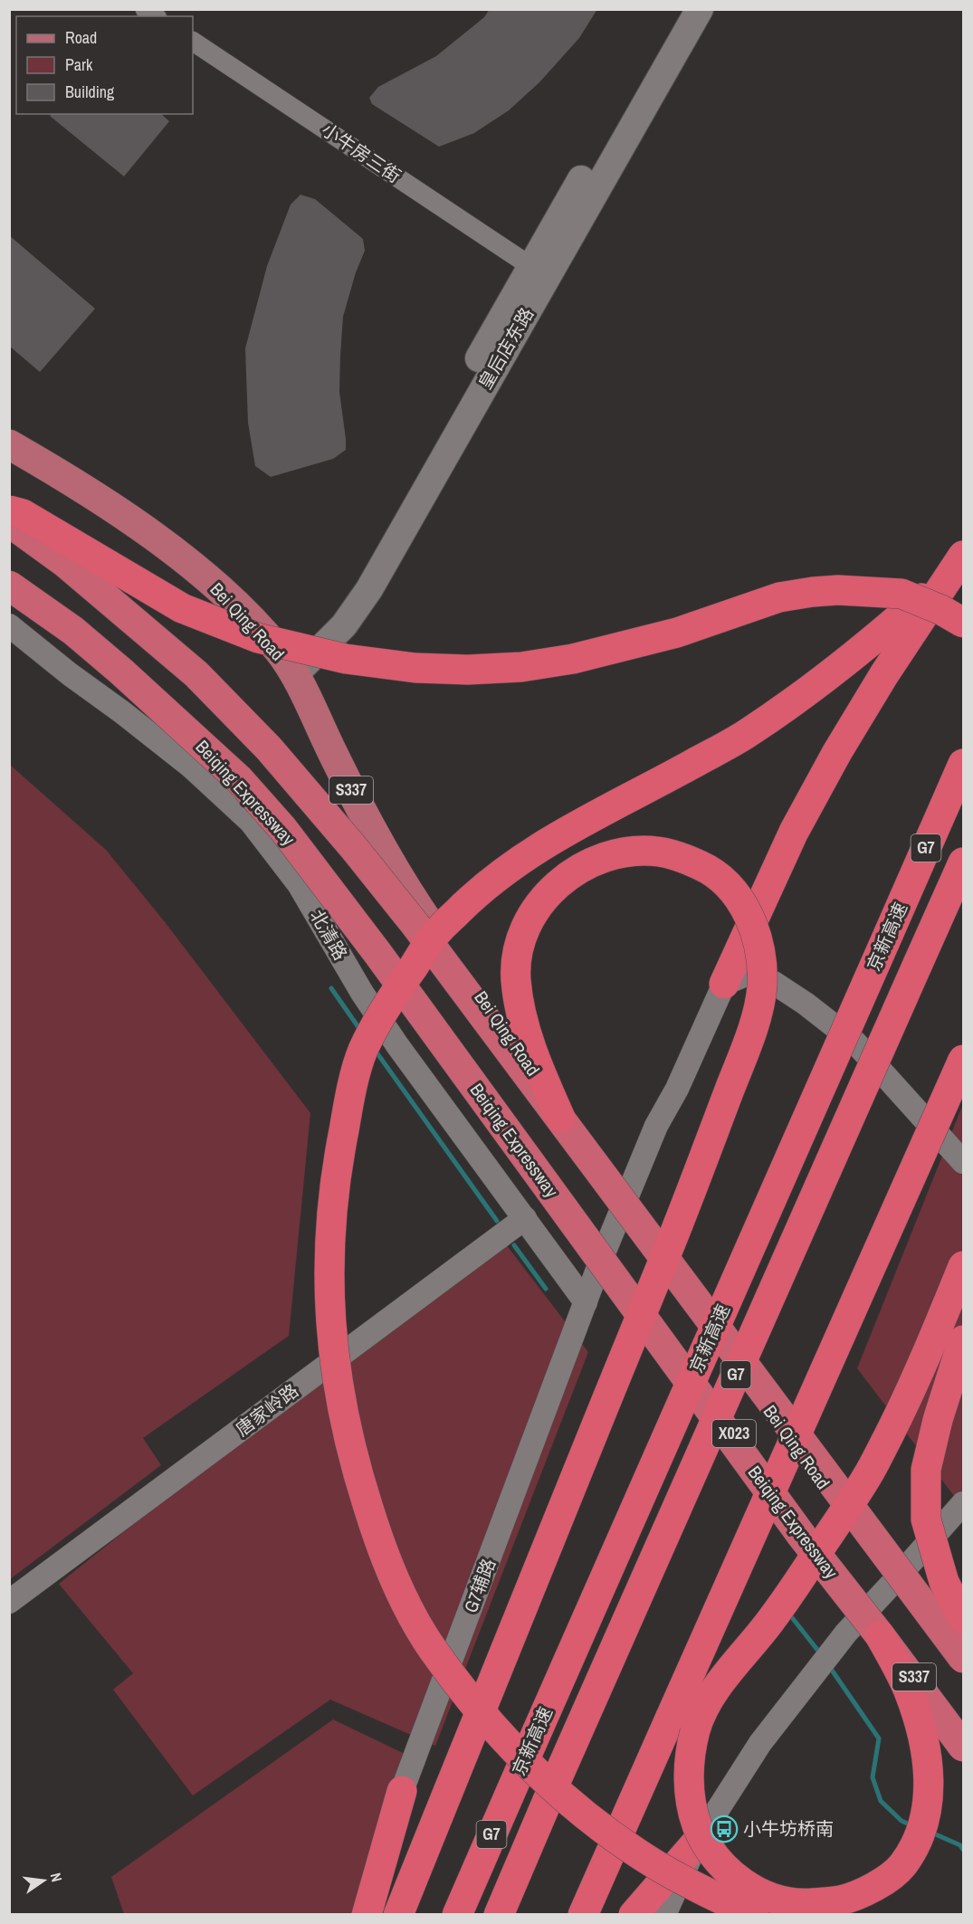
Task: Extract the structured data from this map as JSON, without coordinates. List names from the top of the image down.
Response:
{
  "streets": {
    "highway": ["Beiqing Expressway", "G7", "京新高速"],
    "main road": [
      "皇后店东路",
      "Bei Qing Road",
      "S337",
      "X023"
    ],
    "street": [
      "小牛房三街",
      "北清路",
      "唐家岭路",
      "G7辅路"
    ]
  },
  "crossings": [
    ["小牛房三街", "皇后店东路"],
    ["皇后店东路", "Bei Qing Road"],
    ["Bei Qing Road", "G7辅路"],
    ["Beiqing Expressway", "X023"],
    ["北清路", "唐家岭路"],
    ["北清路", "G7辅路"],
    ["X023", "G7辅路"]
  ],
  "places": {
    "bus stop": ["小牛坊桥南"]
  },
  "legend": ["Road", "Park", "Building"],
  "north": "right"
}
